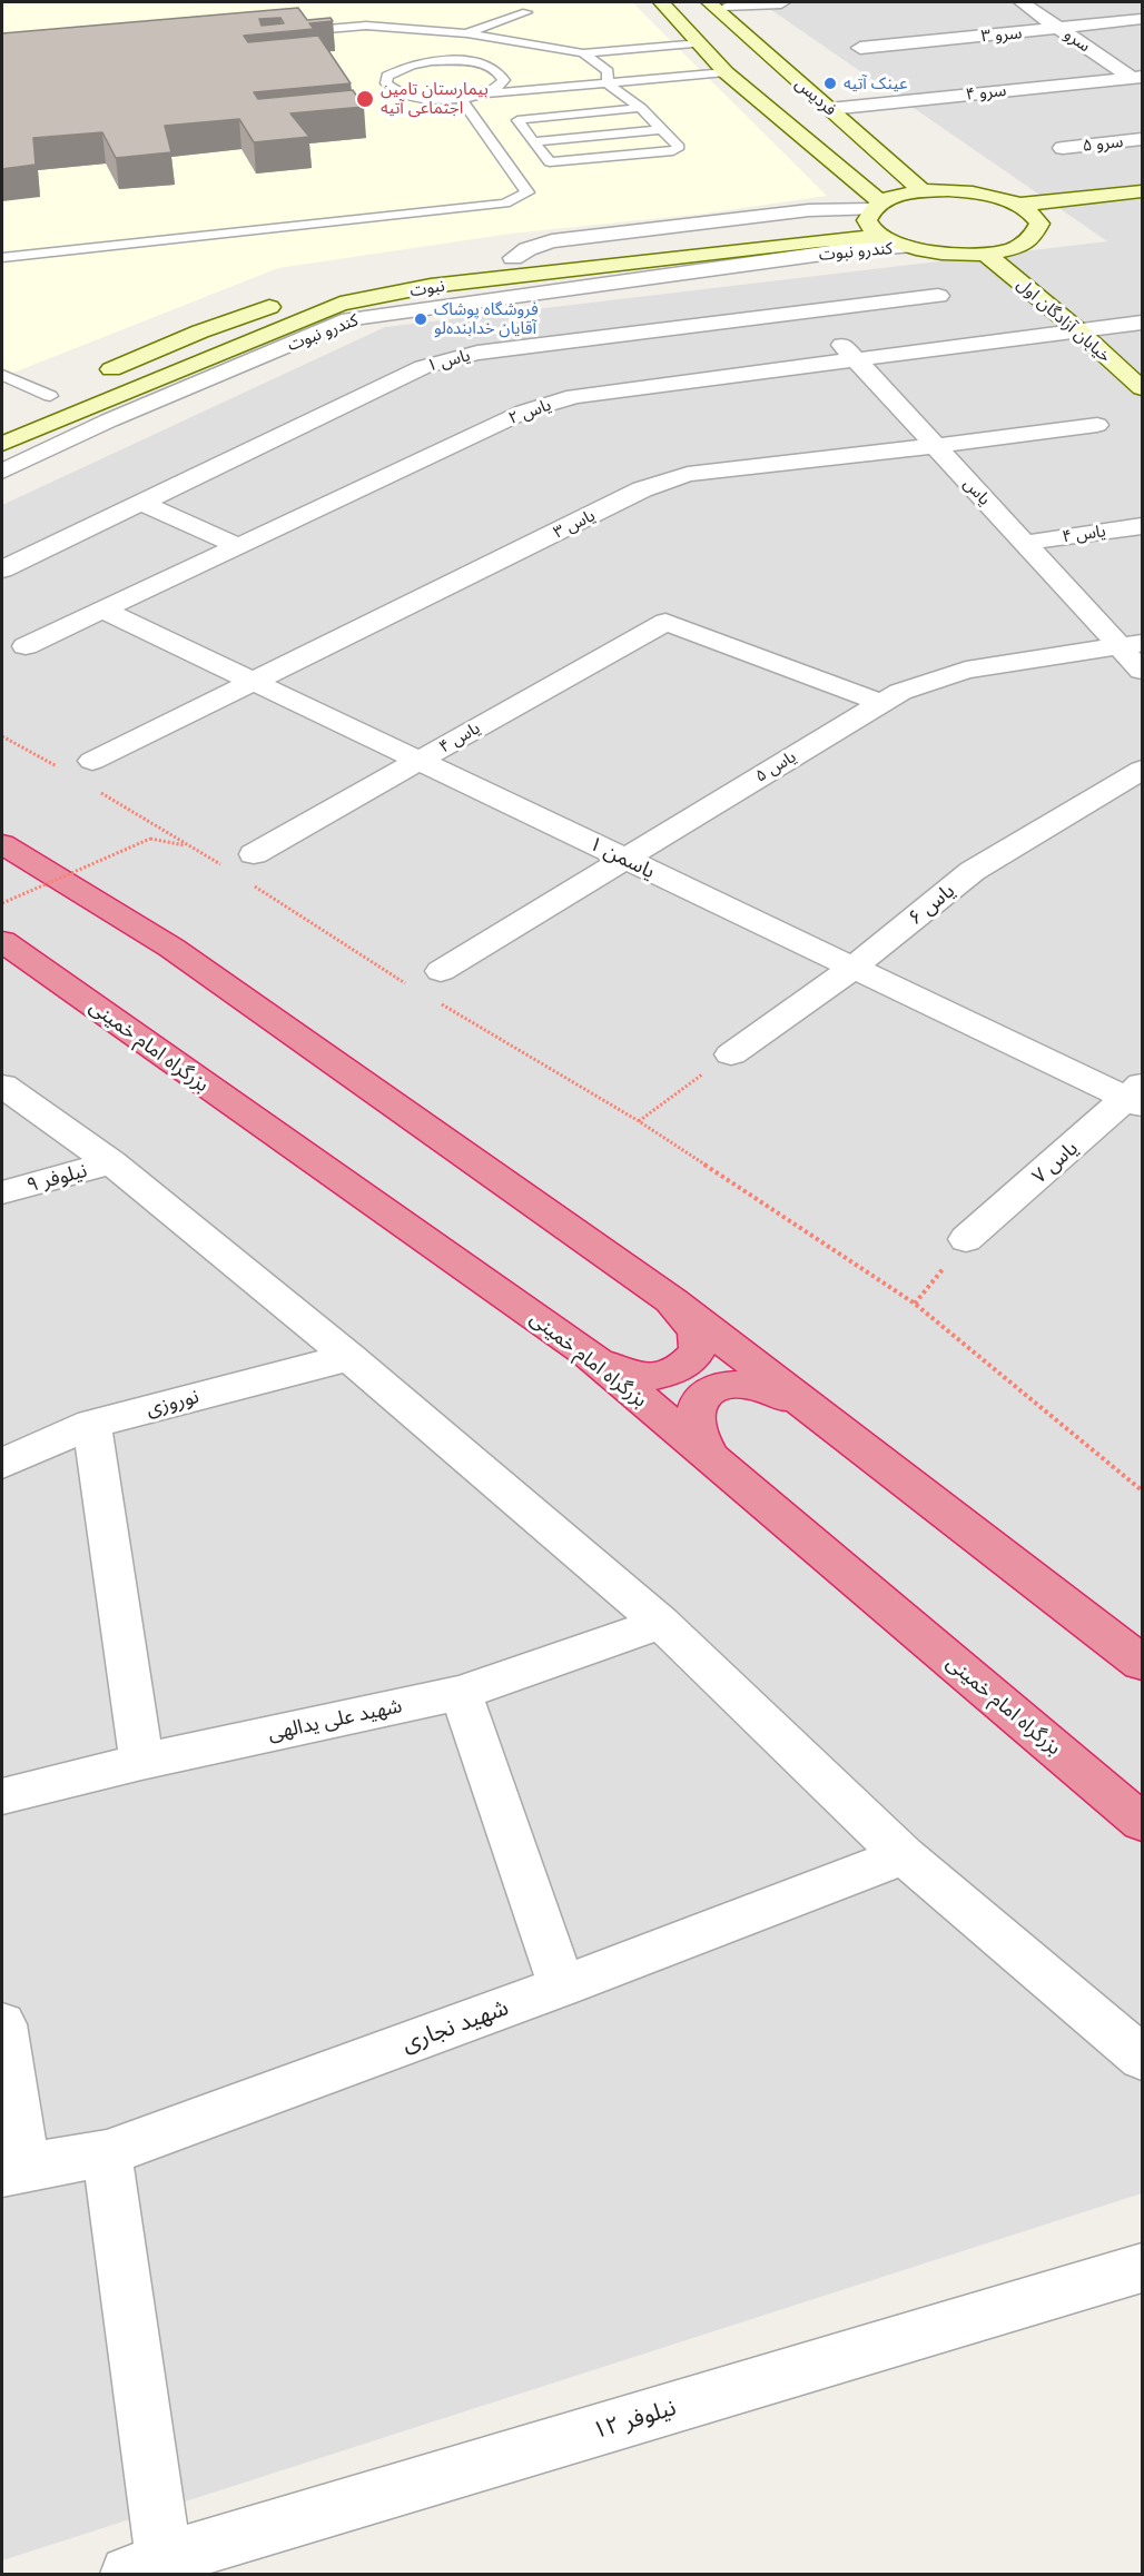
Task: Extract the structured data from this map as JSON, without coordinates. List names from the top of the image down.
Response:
{
  "streets": {
    "highway": ["بزرگراه امام خمینی"],
    "main road": ["فردیس", "نبوت", "خیابان آزادگان اول"],
    "street": [
      "سرو ۳",
      "سرو",
      "سرو ۴",
      "سرو ۵",
      "کندرو نبوت",
      "یاس ۱",
      "یاس ۲",
      "یاس",
      "یاس ۳",
      "یاس ۴",
      "یاس ۵",
      "یاسمن ۱",
      "یاس ۶",
      "یاس ۷",
      "نیلوفر ۹",
      "نوروزی",
      "شهید علی یدالهی",
      "شهید نجاری",
      "نیلوفر ۱۲"
    ]
  },
  "crossings": [
    ["سرو ۳", "سرو"],
    ["سرو", "سرو ۴"],
    ["سرو ۴", "فردیس"],
    ["خیابان آزادگان اول", "یاس ۲"],
    ["یاس ۱", "یاس"],
    ["یاس ۲", "یاس"],
    ["یاس ۲", "یاسمن ۱"],
    ["یاس", "یاس ۳"],
    ["یاس", "یاس ۴"],
    ["یاس", "یاس ۵"],
    ["یاس ۳", "یاسمن ۱"],
    ["یاس ۴", "یاس ۵"],
    ["یاس ۴", "یاسمن ۱"],
    ["یاس ۵", "یاسمن ۱"],
    ["یاسمن ۱", "یاس ۶"],
    ["یاسمن ۱", "یاس ۷"]
  ],
  "places": ["عینک آتیه", "بیمارستان تامین اجتماعی آتیه", "فروشگاه پوشاک آقایان خدابنده‌لو"]
}
